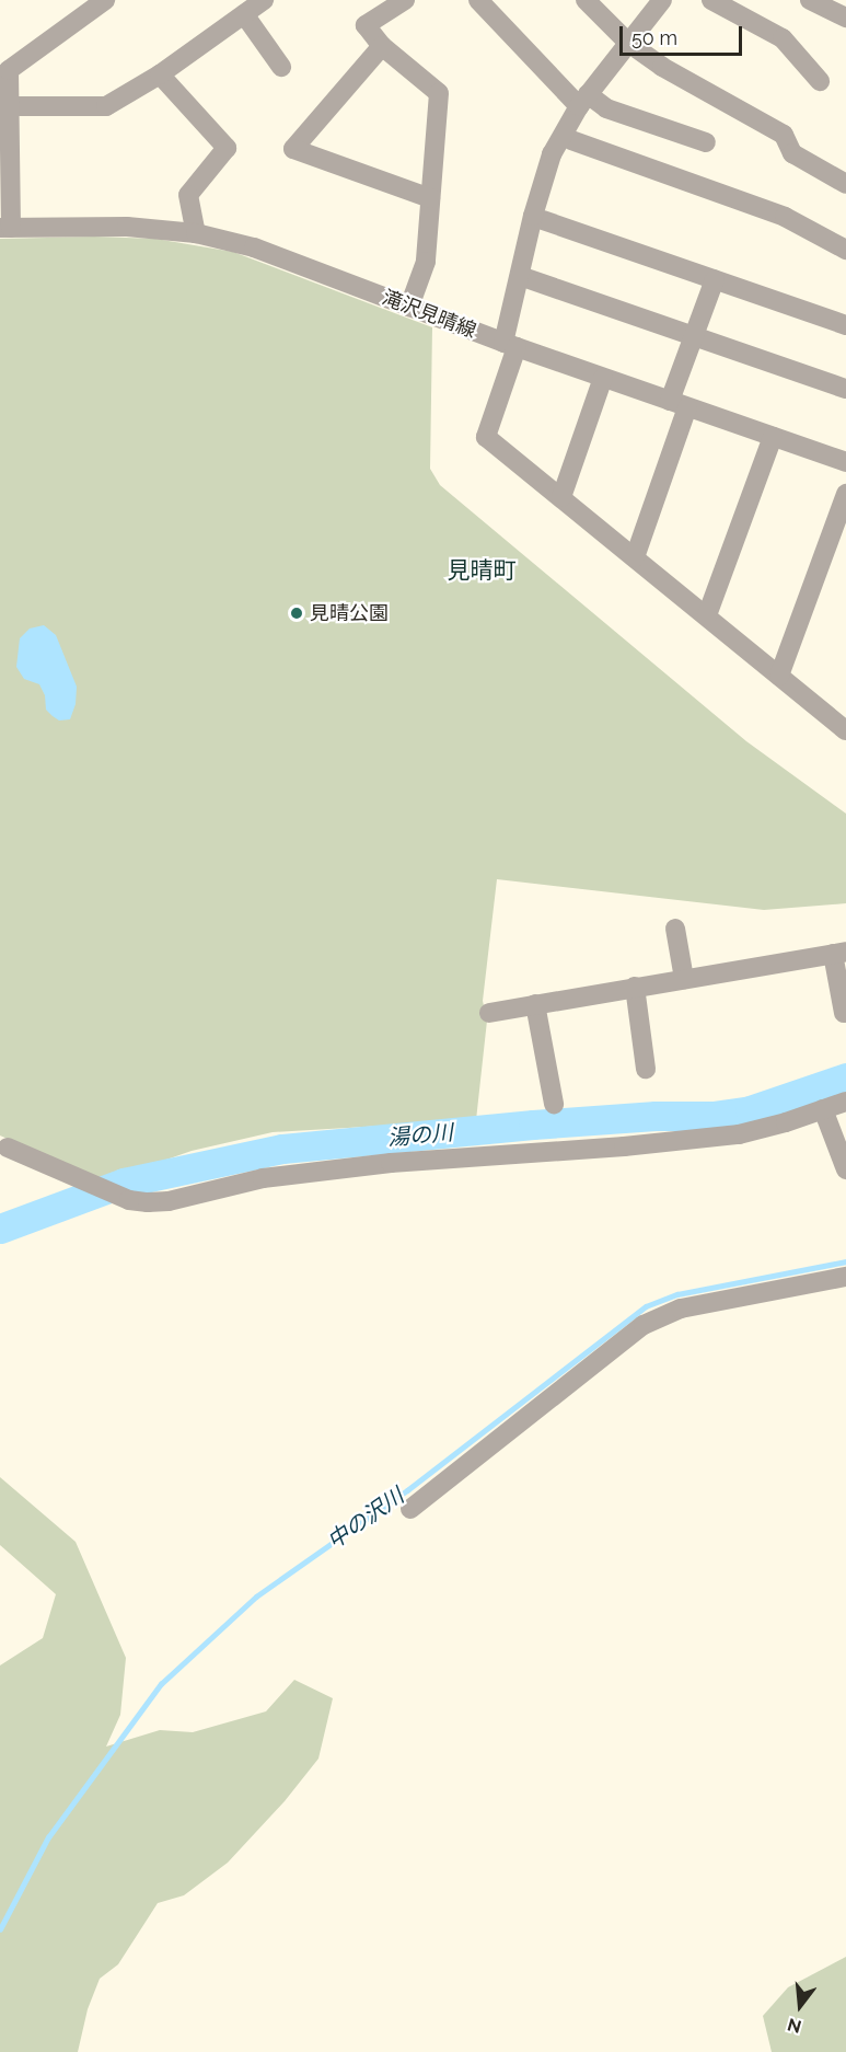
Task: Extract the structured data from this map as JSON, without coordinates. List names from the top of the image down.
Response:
{
  "streets": {
    "street": ["滝沢見晴線"]
  },
  "districts": ["見晴町"],
  "water": ["湯の川", "中の沢川"],
  "places": ["見晴公園"],
  "scale_bar": "50 m",
  "north": "bottom"
}
